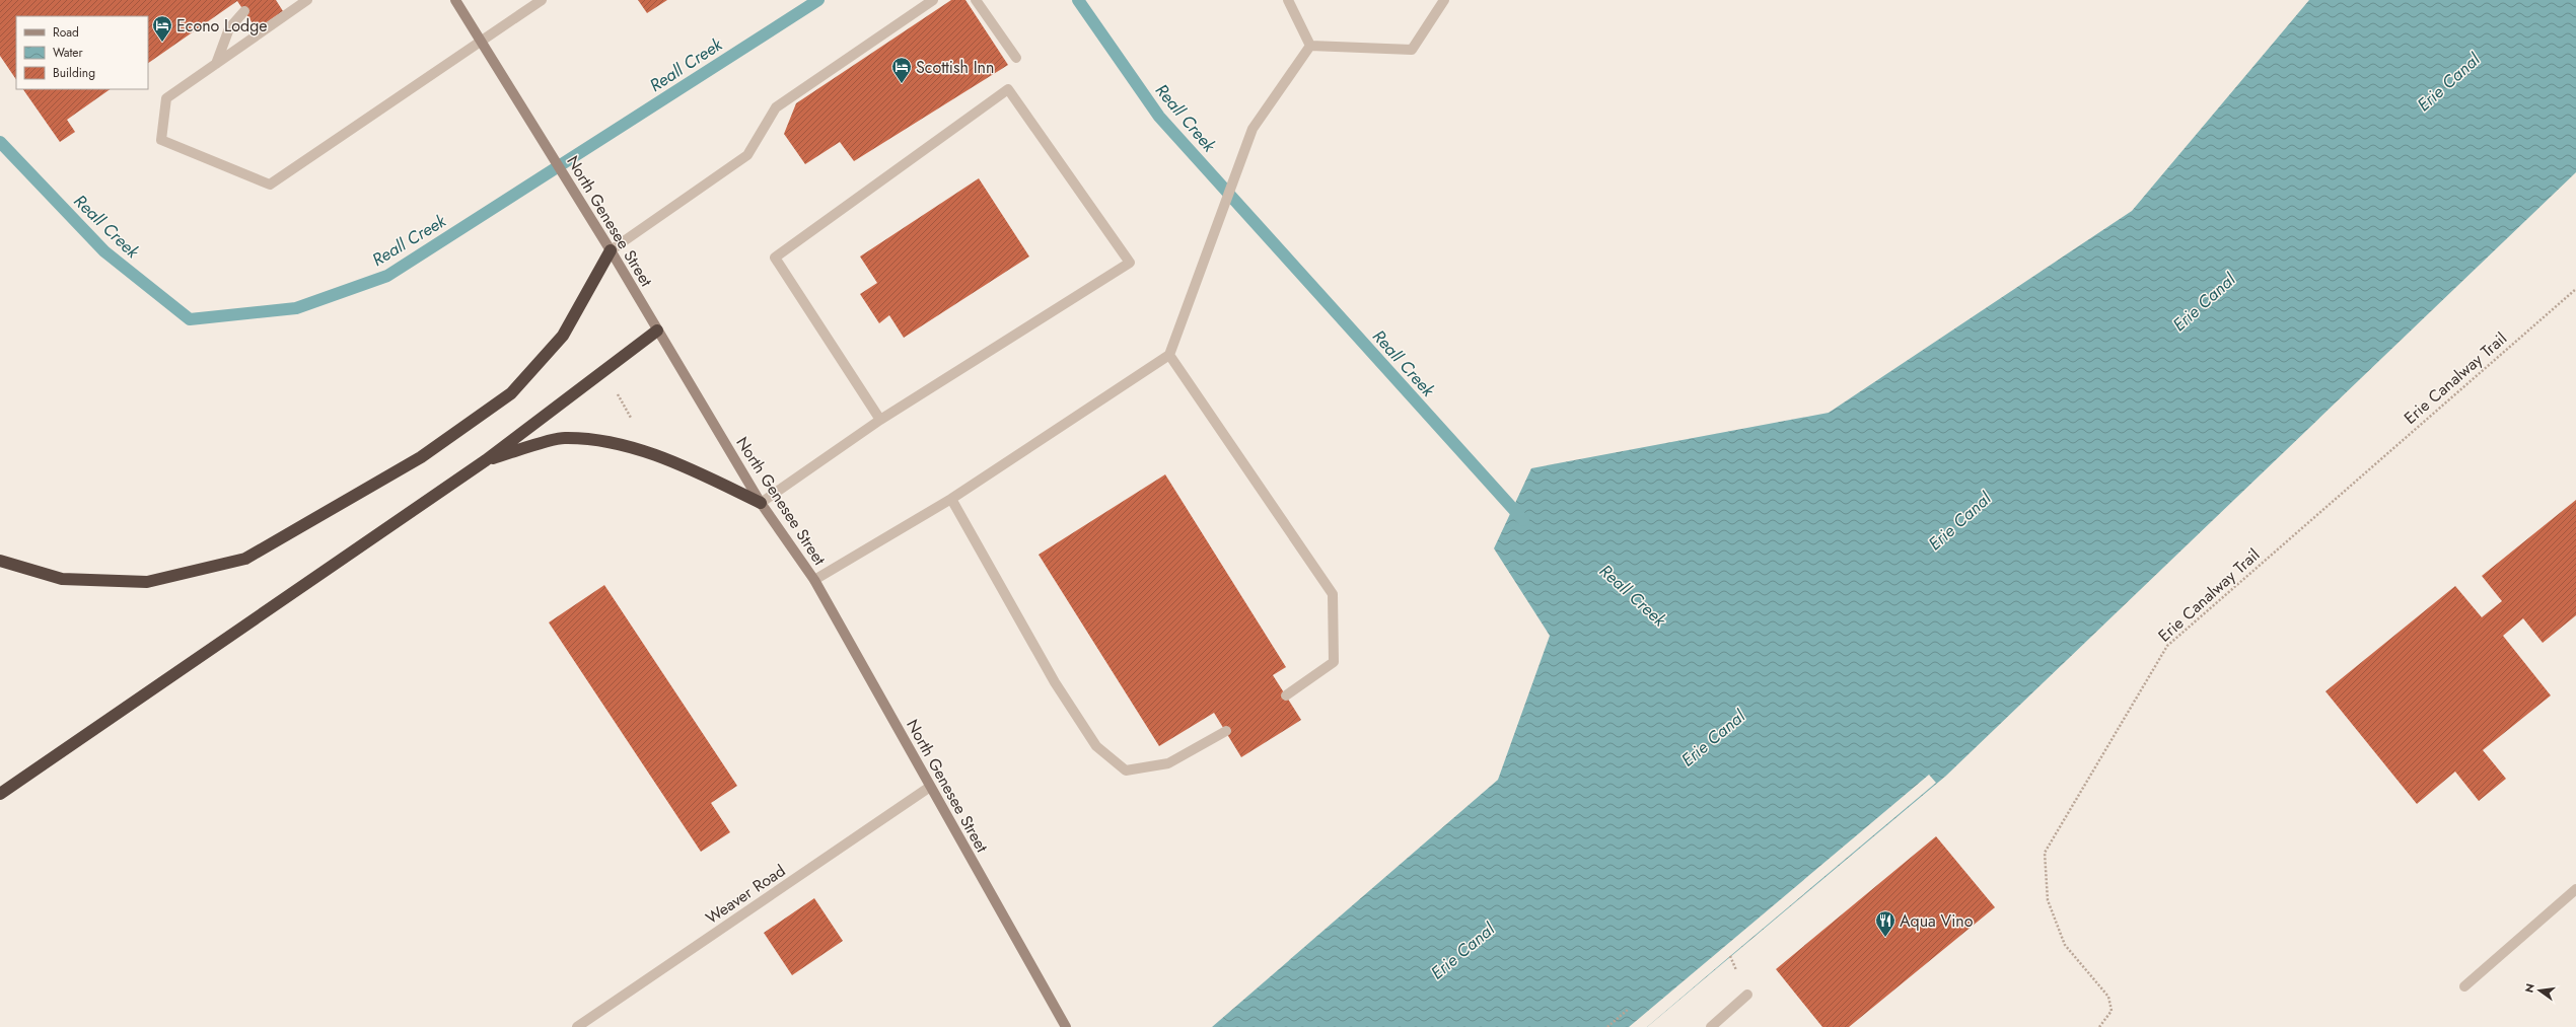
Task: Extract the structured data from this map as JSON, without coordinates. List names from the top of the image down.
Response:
{
  "streets": {
    "main road": ["North Genesee Street"],
    "street": ["Weaver Road"],
    "path": ["Erie Canalway Trail"]
  },
  "crossings": [
    ["North Genesee Street", "Weaver Road"]
  ],
  "water": ["Reall Creek", "Erie Canal"],
  "places": {
    "hotel": ["Econo Lodge", "Scottish Inn"],
    "restaurant": ["Aqua Vino"]
  },
  "legend": ["Road", "Water", "Building"],
  "north": "left"
}
